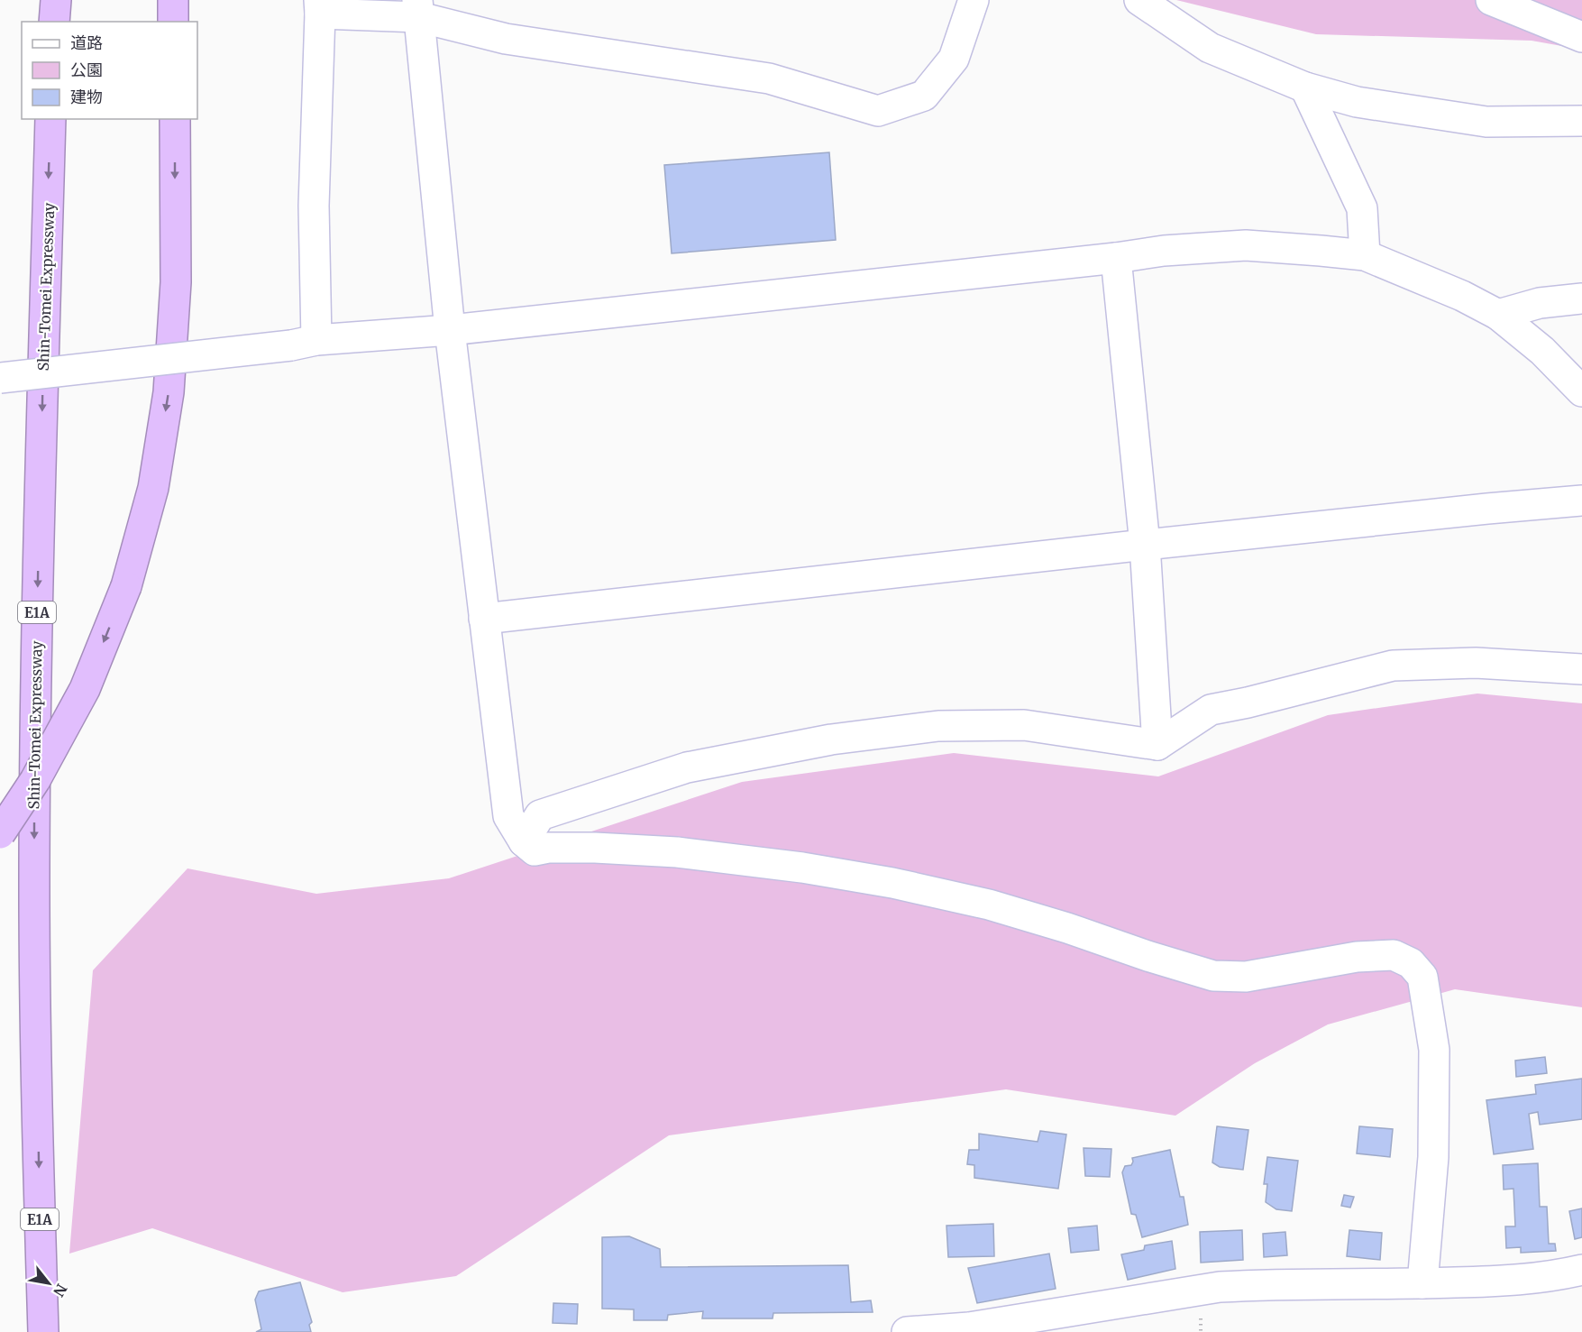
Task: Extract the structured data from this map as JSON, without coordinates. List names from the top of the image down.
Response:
{
  "streets": {
    "highway": ["Shin-Tomei Expressway", "E1A"]
  },
  "legend": ["道路", "公園", "建物"],
  "north": "bottom right"
}
